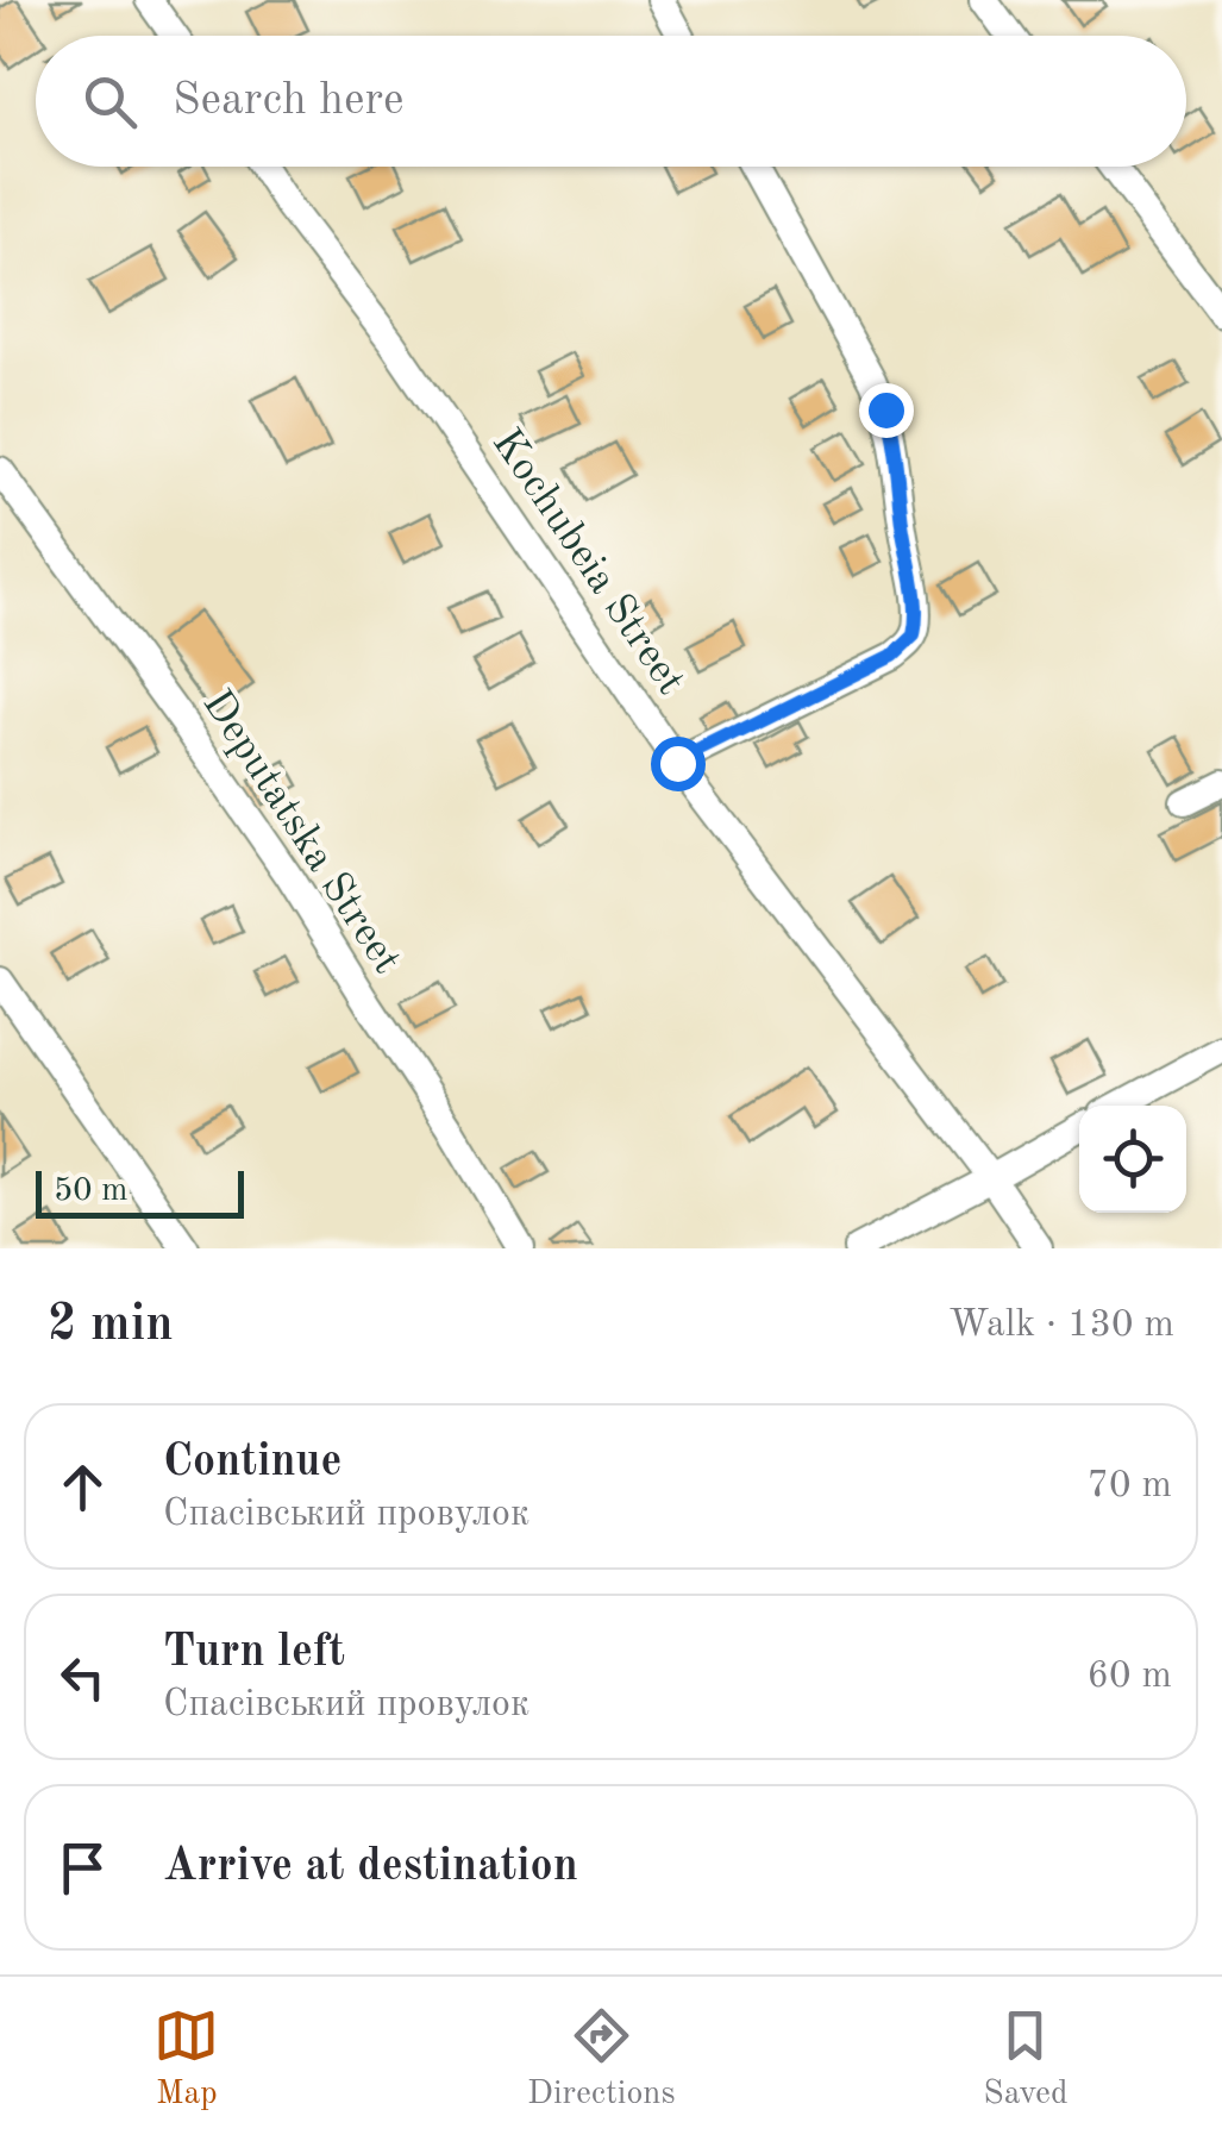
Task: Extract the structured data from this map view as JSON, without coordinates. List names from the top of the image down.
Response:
{
  "streets": {
    "street": ["Kochubeia Street", "Deputatska Street"]
  },
  "scale_bar": "50 m",
  "page": {
    "search": "Search here",
    "scale": "50 m",
    "heading": ["2 min", "Walk · 130 m"],
    "list": [
      ["Continue", "Спасівський провулок", "70 m"],
      ["Turn left", "Спасівський провулок", "60 m"],
      "Arrive at destination"
    ],
    "nav": ["Map", "Directions", "Saved"]
  }
}
